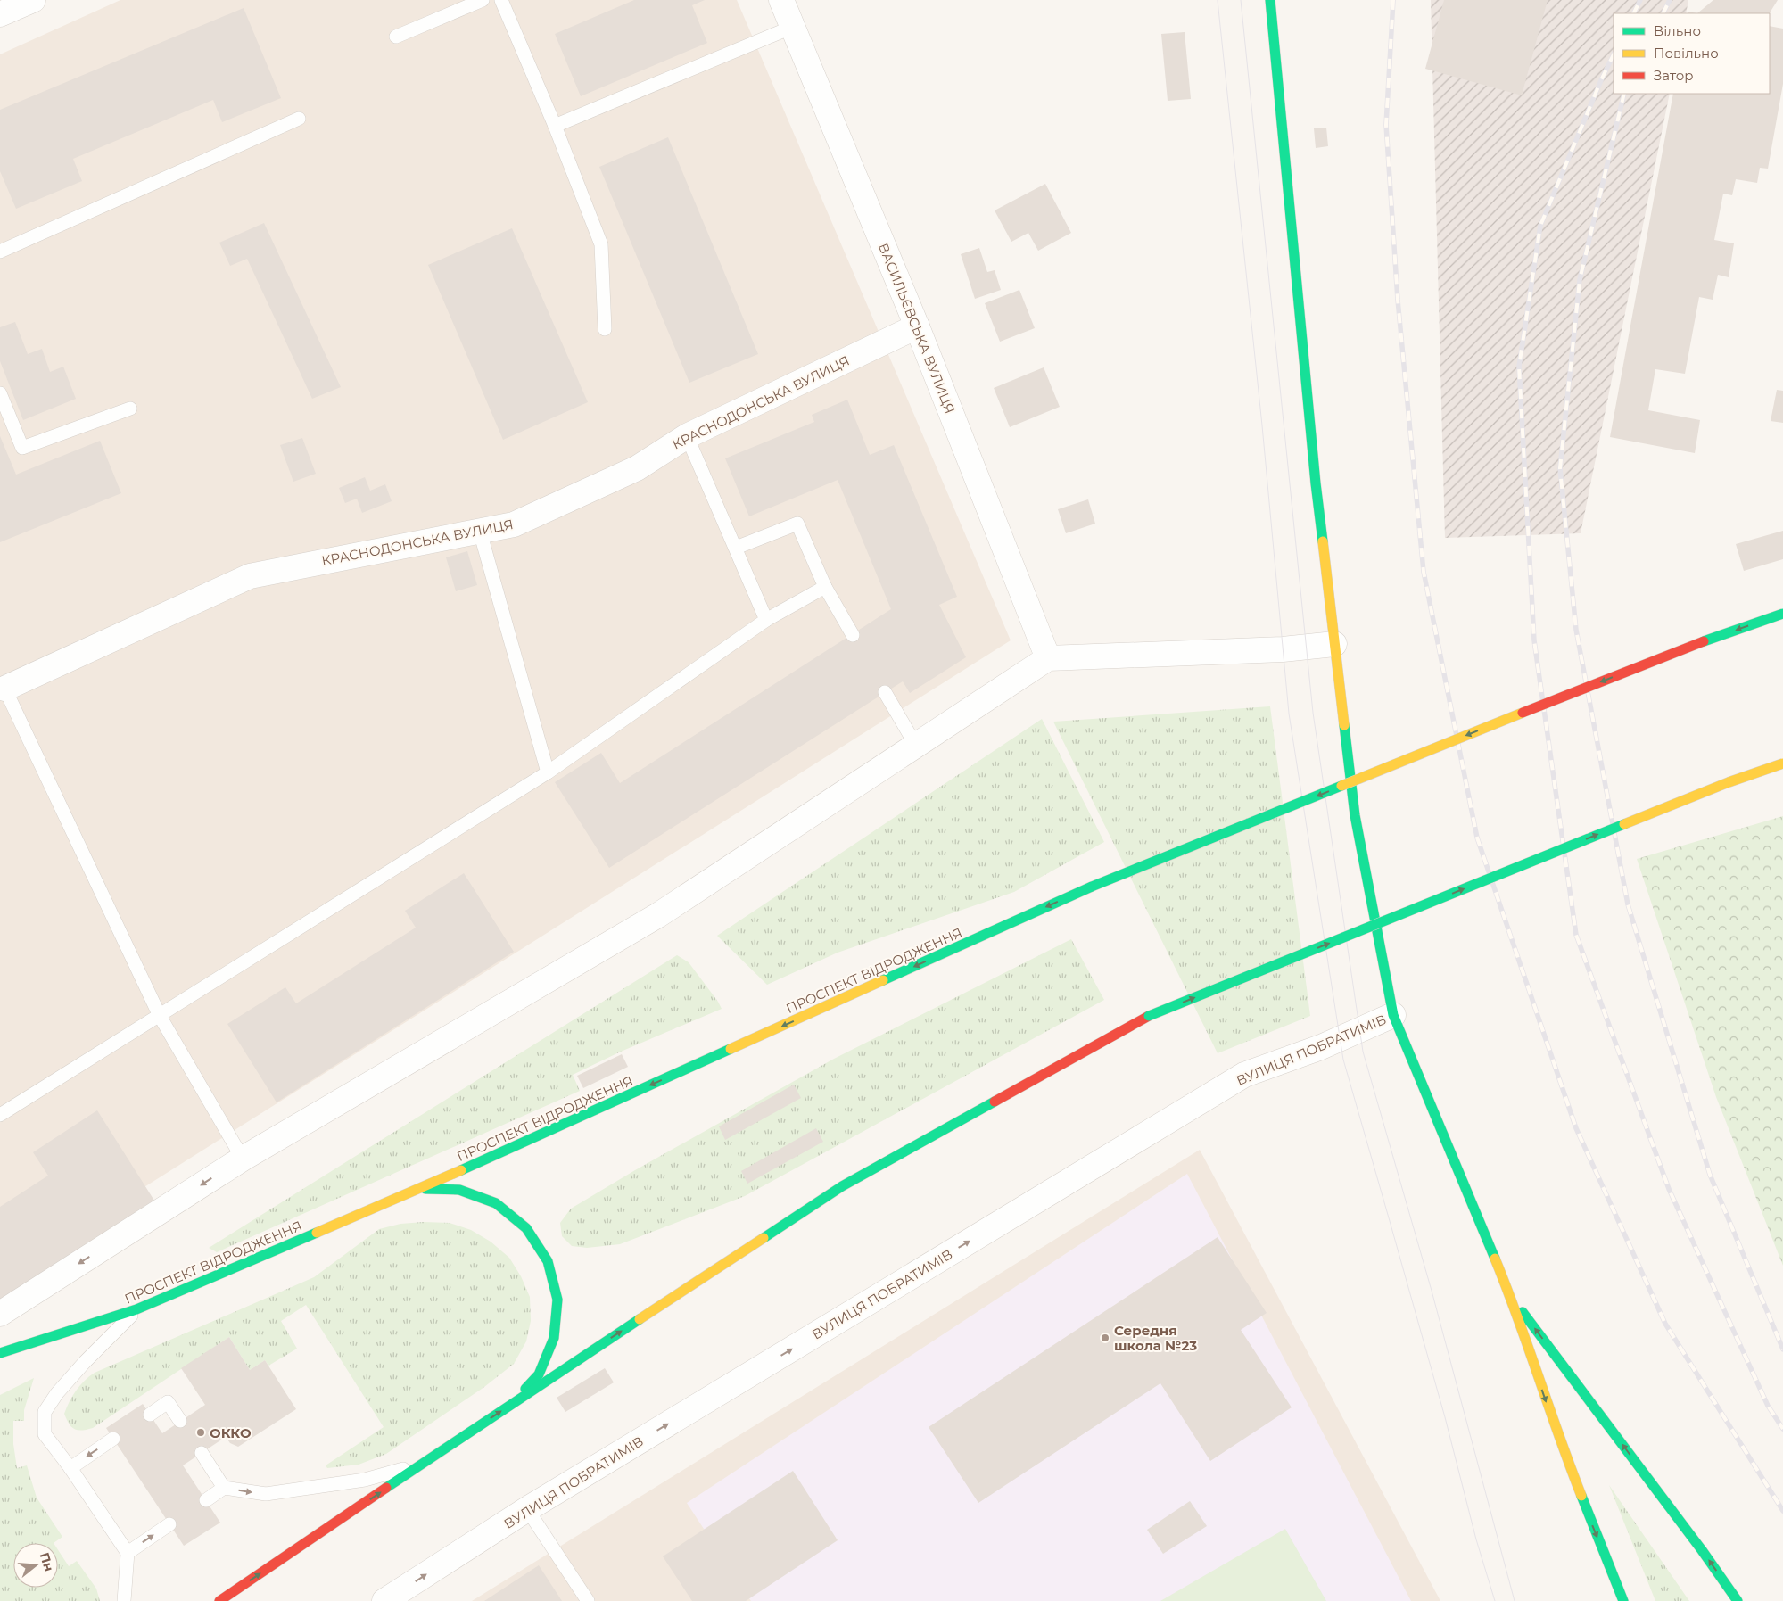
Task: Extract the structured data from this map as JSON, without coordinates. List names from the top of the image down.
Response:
{
  "streets": {
    "main road": ["ПРОСПЕКТ ВІДРОДЖЕННЯ"],
    "street": ["ВАСИЛЬЄВСЬКА ВУЛИЦЯ", "КРАСНОДОНСЬКА ВУЛИЦЯ", "ВУЛИЦЯ ПОБРАТИМІВ"]
  },
  "crossings": [
    ["ВАСИЛЬЄВСЬКА ВУЛИЦЯ", "КРАСНОДОНСЬКА ВУЛИЦЯ"]
  ],
  "one_way": ["ПРОСПЕКТ ВІДРОДЖЕННЯ", "ВУЛИЦЯ ПОБРАТИМІВ"],
  "places": ["Середня школа №23", "ОККО"],
  "legend": ["Вільно", "Повільно", "Затор"],
  "north": "right"
}
